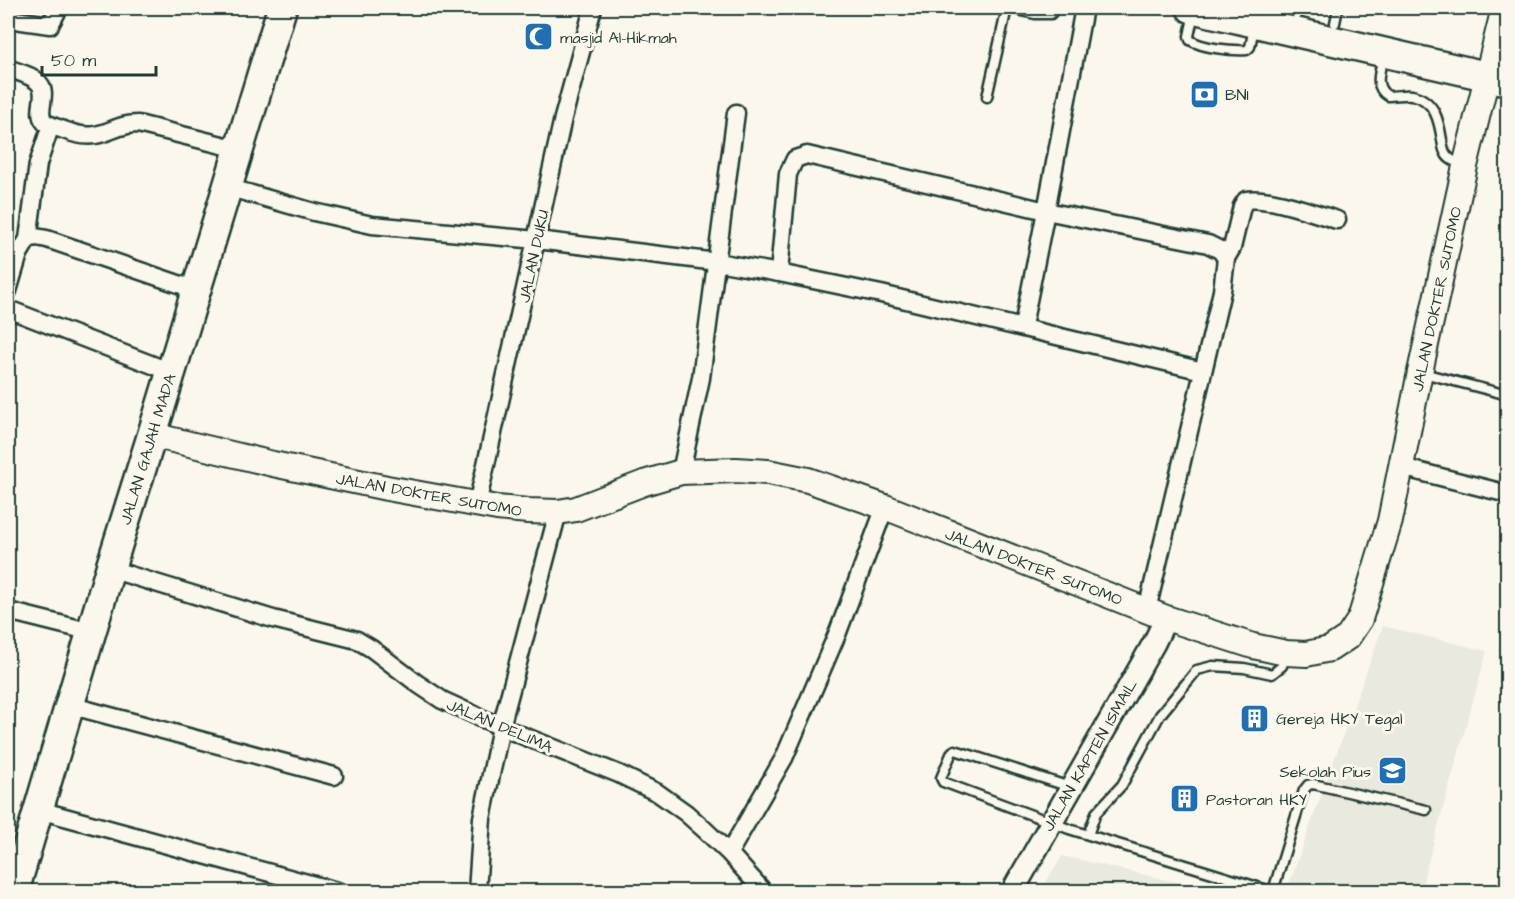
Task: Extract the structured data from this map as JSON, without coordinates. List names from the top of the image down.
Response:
{
  "streets": {
    "highway": ["JALAN GAJAH MADA"],
    "main road": ["JALAN DOKTER SUTOMO"],
    "street": ["JALAN DUKU", "JALAN DELIMA", "JALAN KAPTEN ISMAIL"]
  },
  "crossings": [
    ["JALAN DUKU", "JALAN DOKTER SUTOMO"],
    ["JALAN DOKTER SUTOMO", "JALAN GAJAH MADA"],
    ["JALAN DOKTER SUTOMO", "JALAN KAPTEN ISMAIL"],
    ["JALAN GAJAH MADA", "JALAN DELIMA"]
  ],
  "places": {
    "mosque": ["masjid Al-Hikmah"],
    "bank": ["BNI"],
    "building": ["Gereja HKY Tegal", "Pastoran HKY"],
    "school or university": ["Sekolah Pius"]
  },
  "scale_bar": "50 m"
}
